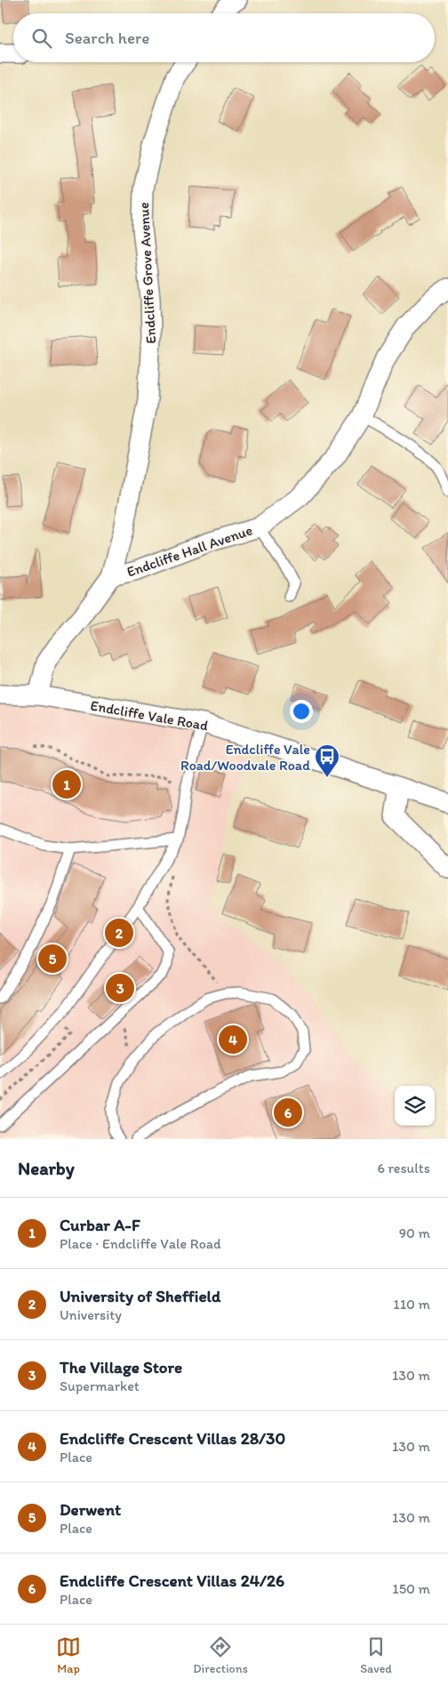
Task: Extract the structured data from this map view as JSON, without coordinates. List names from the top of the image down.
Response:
{
  "streets": {
    "street": ["Endcliffe Grove Avenue", "Endcliffe Hall Avenue", "Endcliffe Vale Road"]
  },
  "crossings": [
    ["Endcliffe Grove Avenue", "Endcliffe Hall Avenue"],
    ["Endcliffe Hall Avenue", "Endcliffe Vale Road"]
  ],
  "places": {
    "bus stop": ["Endcliffe Vale Road/Woodvale Road"]
  },
  "page": {
    "search": "Search here",
    "pins": [
      "1",
      "2",
      "5",
      "3",
      "4",
      "6"
    ],
    "heading": ["Nearby", "6 results"],
    "list": [
      {
        "mark": "1",
        "name": "Curbar A-F",
        "note": "Place · Endcliffe Vale Road",
        "value": "90 m"
      },
      {
        "mark": "2",
        "name": "University of Sheffield",
        "note": "University",
        "value": "110 m"
      },
      {
        "mark": "3",
        "name": "The Village Store",
        "note": "Supermarket",
        "value": "130 m"
      },
      {
        "mark": "4",
        "name": "Endcliffe Crescent Villas 28/30",
        "note": "Place",
        "value": "130 m"
      },
      {
        "mark": "5",
        "name": "Derwent",
        "note": "Place",
        "value": "130 m"
      },
      {
        "mark": "6",
        "name": "Endcliffe Crescent Villas 24/26",
        "note": "Place",
        "value": "150 m"
      }
    ],
    "nav": ["Map", "Directions", "Saved"]
  }
}
